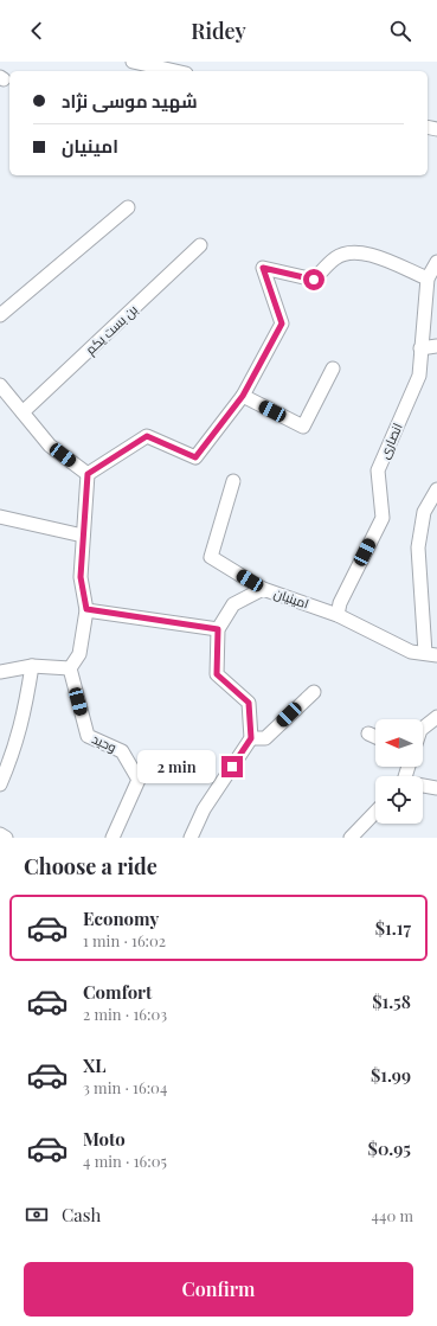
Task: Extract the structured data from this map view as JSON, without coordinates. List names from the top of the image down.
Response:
{
  "streets": {
    "street": [
      "بن بست یکم",
      "انصاری",
      "امینیان",
      "وحید"
    ]
  },
  "crossings": [
    ["انصاری", "امینیان"]
  ],
  "north": "left",
  "page": {
    "header": "Ridey",
    "banner": ["شهید موسی نژاد", "امینیان"],
    "bubble": "2 min",
    "heading": "Choose a ride",
    "list": [
      {
        "name": "Economy",
        "note": "1 min · 16:02",
        "value": "$1.17"
      },
      {
        "name": "Comfort",
        "note": "2 min · 16:03",
        "value": "$1.58"
      },
      {
        "name": "XL",
        "note": "3 min · 16:04",
        "value": "$1.99"
      },
      {
        "name": "Moto",
        "note": "4 min · 16:05",
        "value": "$0.95"
      }
    ],
    "pay": ["Cash", "440 m"],
    "buttons": "Confirm"
  }
}
